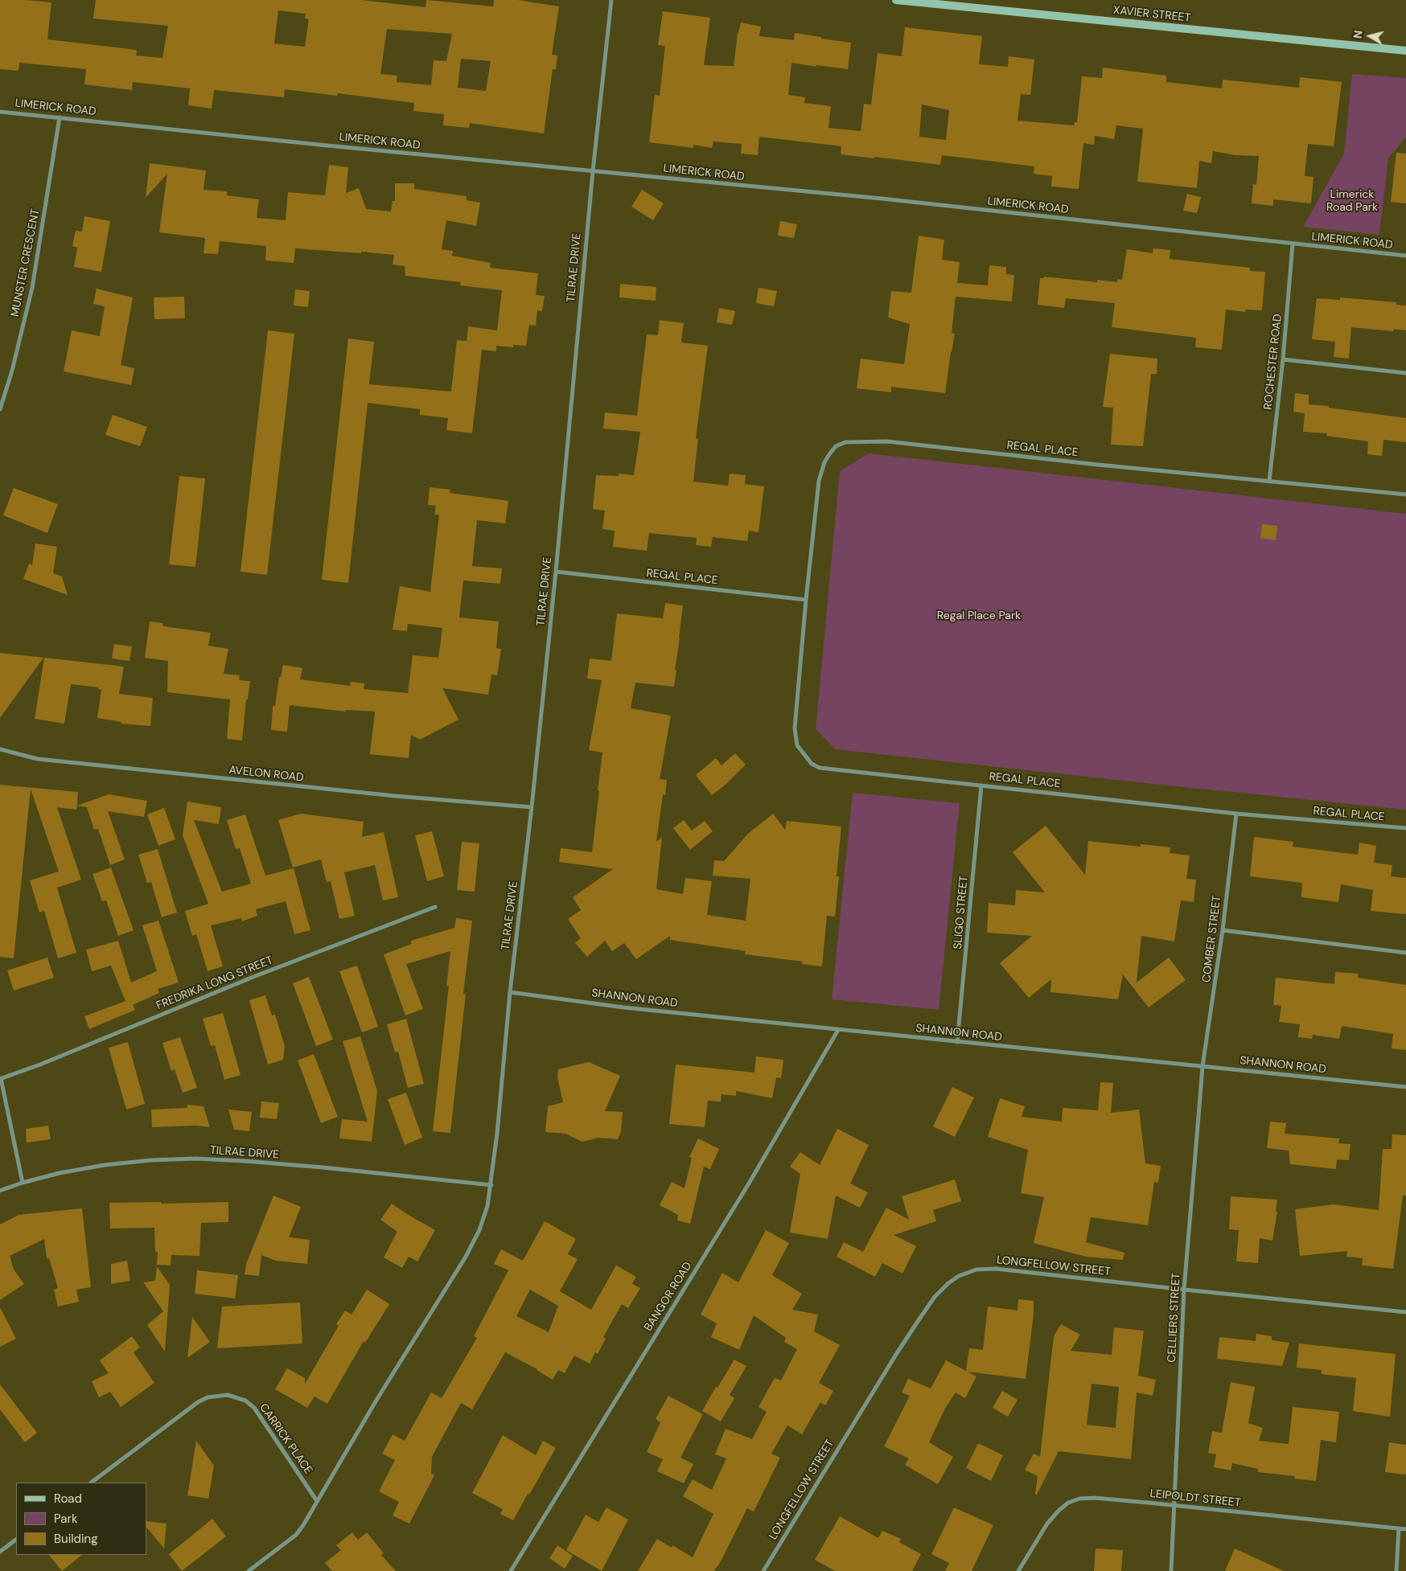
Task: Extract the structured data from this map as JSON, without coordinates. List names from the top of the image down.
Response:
{
  "streets": {
    "main road": ["XAVIER STREET"],
    "street": [
      "LIMERICK ROAD",
      "MUNSTER CRESCENT",
      "TILRAE DRIVE",
      "ROCHESTER ROAD",
      "REGAL PLACE",
      "AVELON ROAD",
      "SLIGO STREET",
      "COMBER STREET",
      "FREDRIKA LONG STREET",
      "SHANNON ROAD",
      "LONGFELLOW STREET",
      "BANGOR ROAD",
      "CELLIERS STREET",
      "CARRICK PLACE",
      "LEIPOLDT STREET"
    ]
  },
  "crossings": [
    ["LIMERICK ROAD", "MUNSTER CRESCENT"],
    ["LIMERICK ROAD", "TILRAE DRIVE"],
    ["LIMERICK ROAD", "ROCHESTER ROAD"],
    ["TILRAE DRIVE", "REGAL PLACE"],
    ["TILRAE DRIVE", "AVELON ROAD"],
    ["TILRAE DRIVE", "FREDRIKA LONG STREET"],
    ["TILRAE DRIVE", "SHANNON ROAD"],
    ["TILRAE DRIVE", "CARRICK PLACE"],
    ["ROCHESTER ROAD", "REGAL PLACE"],
    ["REGAL PLACE", "SLIGO STREET"],
    ["REGAL PLACE", "COMBER STREET"],
    ["SLIGO STREET", "SHANNON ROAD"],
    ["COMBER STREET", "SHANNON ROAD"],
    ["COMBER STREET", "CELLIERS STREET"],
    ["SHANNON ROAD", "BANGOR ROAD"],
    ["SHANNON ROAD", "CELLIERS STREET"],
    ["LONGFELLOW STREET", "CELLIERS STREET"],
    ["CELLIERS STREET", "LEIPOLDT STREET"]
  ],
  "parks": ["Limerick Road Park", "Regal Place Park"],
  "legend": ["Road", "Park", "Building"],
  "north": "left"
}
